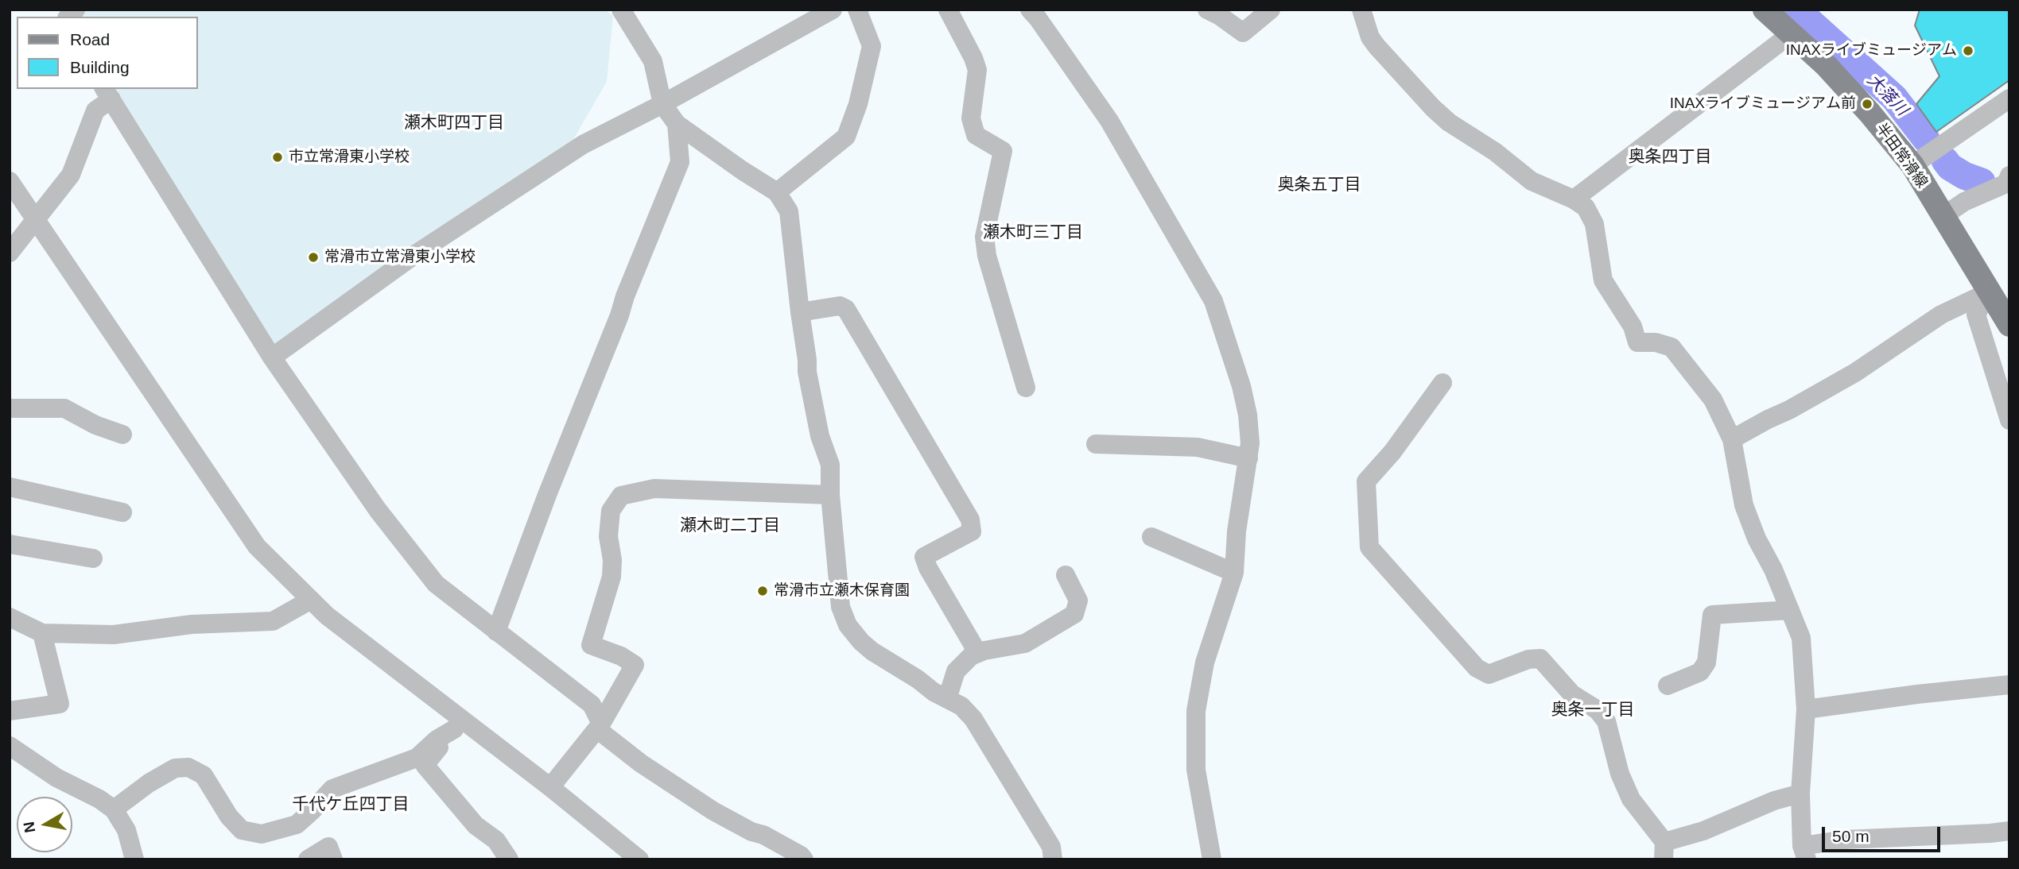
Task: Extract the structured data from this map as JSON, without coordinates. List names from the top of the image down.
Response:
{
  "streets": {
    "main road": ["半田常滑線"]
  },
  "districts": [
    "瀬木町四丁目",
    "奥条四丁目",
    "奥条五丁目",
    "瀬木町三丁目",
    "瀬木町二丁目",
    "奥条一丁目",
    "千代ケ丘四丁目"
  ],
  "water": ["大落川"],
  "places": [
    "INAXライブミュージアム",
    "INAXライブミュージアム前",
    "市立常滑東小学校",
    "常滑市立常滑東小学校",
    "常滑市立瀬木保育園"
  ],
  "legend": ["Road", "Building"],
  "scale_bar": "50 m",
  "north": "left"
}
